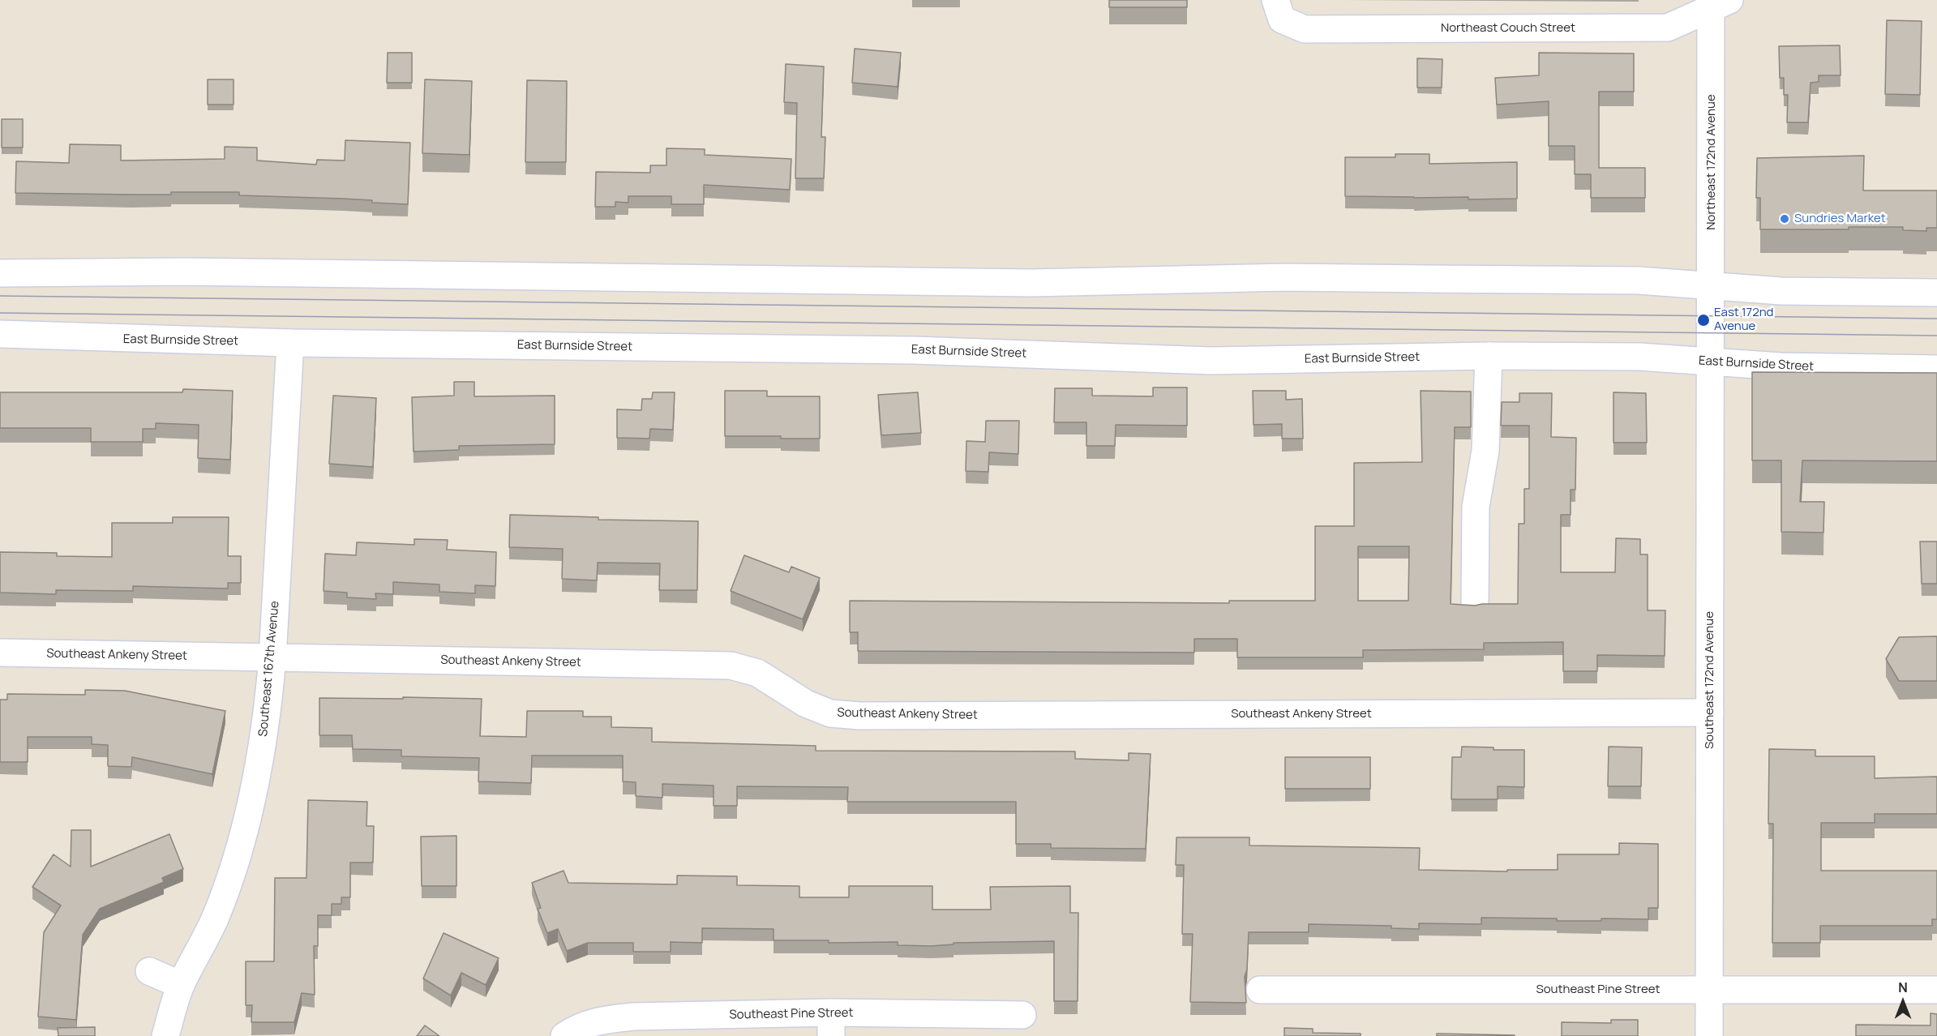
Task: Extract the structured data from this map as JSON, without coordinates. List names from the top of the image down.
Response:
{
  "streets": {
    "street": [
      "Northeast Couch Street",
      "Northeast 172nd Avenue",
      "East Burnside Street",
      "Southeast Ankeny Street",
      "Southeast 167th Avenue",
      "Southeast 172nd Avenue",
      "Southeast Pine Street"
    ]
  },
  "crossings": [
    ["Northeast Couch Street", "Northeast 172nd Avenue"],
    ["Northeast 172nd Avenue", "Southeast 172nd Avenue"],
    ["East Burnside Street", "Southeast 167th Avenue"],
    ["East Burnside Street", "Southeast 172nd Avenue"],
    ["Southeast Ankeny Street", "Southeast 167th Avenue"],
    ["Southeast Ankeny Street", "Southeast 172nd Avenue"],
    ["Southeast 172nd Avenue", "Southeast Pine Street"]
  ],
  "places": ["Sundries Market", "East 172nd Avenue"],
  "north": "top"
}
